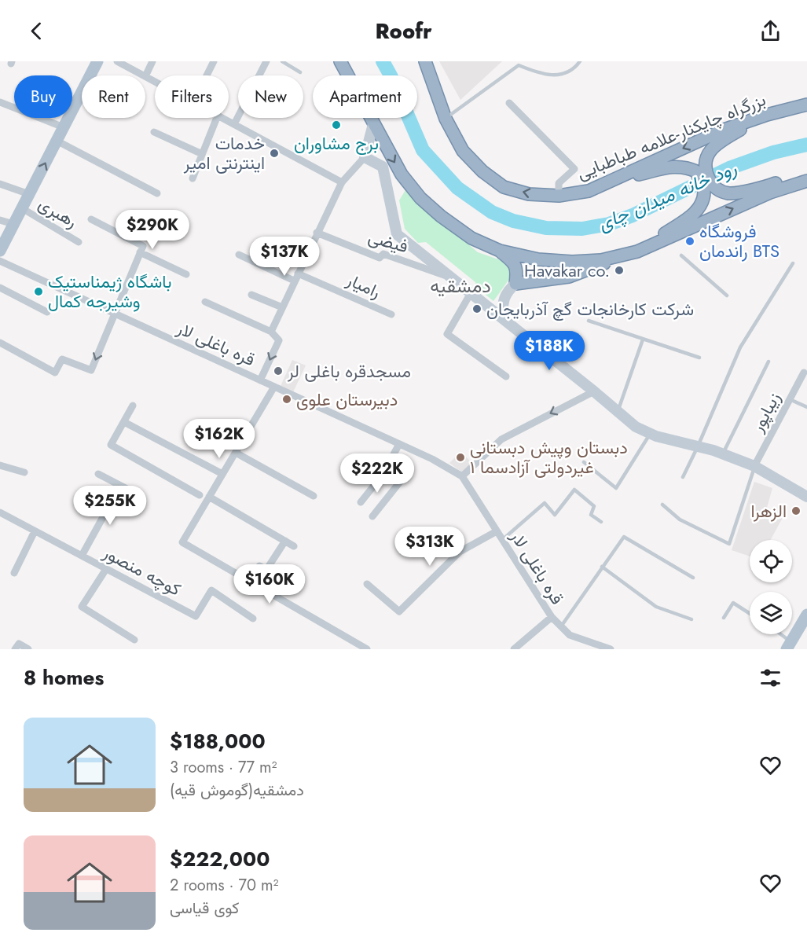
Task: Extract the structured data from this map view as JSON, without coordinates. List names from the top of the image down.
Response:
{
  "streets": {
    "highway": ["بزرگراه چایکنار-علامه طباطبایی"],
    "street": [
      "رهبری",
      "فیضی",
      "رامیار",
      "قره باغلی لار",
      "زیباپور",
      "کوچه منصور"
    ]
  },
  "districts": ["دمشقیه"],
  "water": ["رود خانه میدان چای"],
  "places": [
    "برج مشاوران",
    "خدمات اینترنتی امیر",
    "فروشگاه راندمان BTS",
    "Havakar co.",
    "باشگاه ژیمناستیک وشیرجه کمال",
    "شرکت کارخانجات گچ آذربایجان",
    "مسجدقره باغلی لر",
    "دبیرستان علوی",
    "دبستان وپیش دبستانی غیردولتی آزادسما ۱",
    "الزهرا"
  ],
  "page": {
    "header": "Roofr",
    "chip": [
      "Buy",
      "Rent",
      "Filters",
      "New",
      "Apartment"
    ],
    "price": [
      "$290K",
      "$137K",
      "$188K",
      "$162K",
      "$222K",
      "$255K",
      "$313K",
      "$160K"
    ],
    "heading": "8 homes",
    "list": [
      {
        "name": "$188,000",
        "note": "3 rooms · 77 m² · دمشقیه(گوموش قیه)"
      },
      {
        "name": "$222,000",
        "note": "2 rooms · 70 m² · کوی قیاسی"
      }
    ]
  }
}
